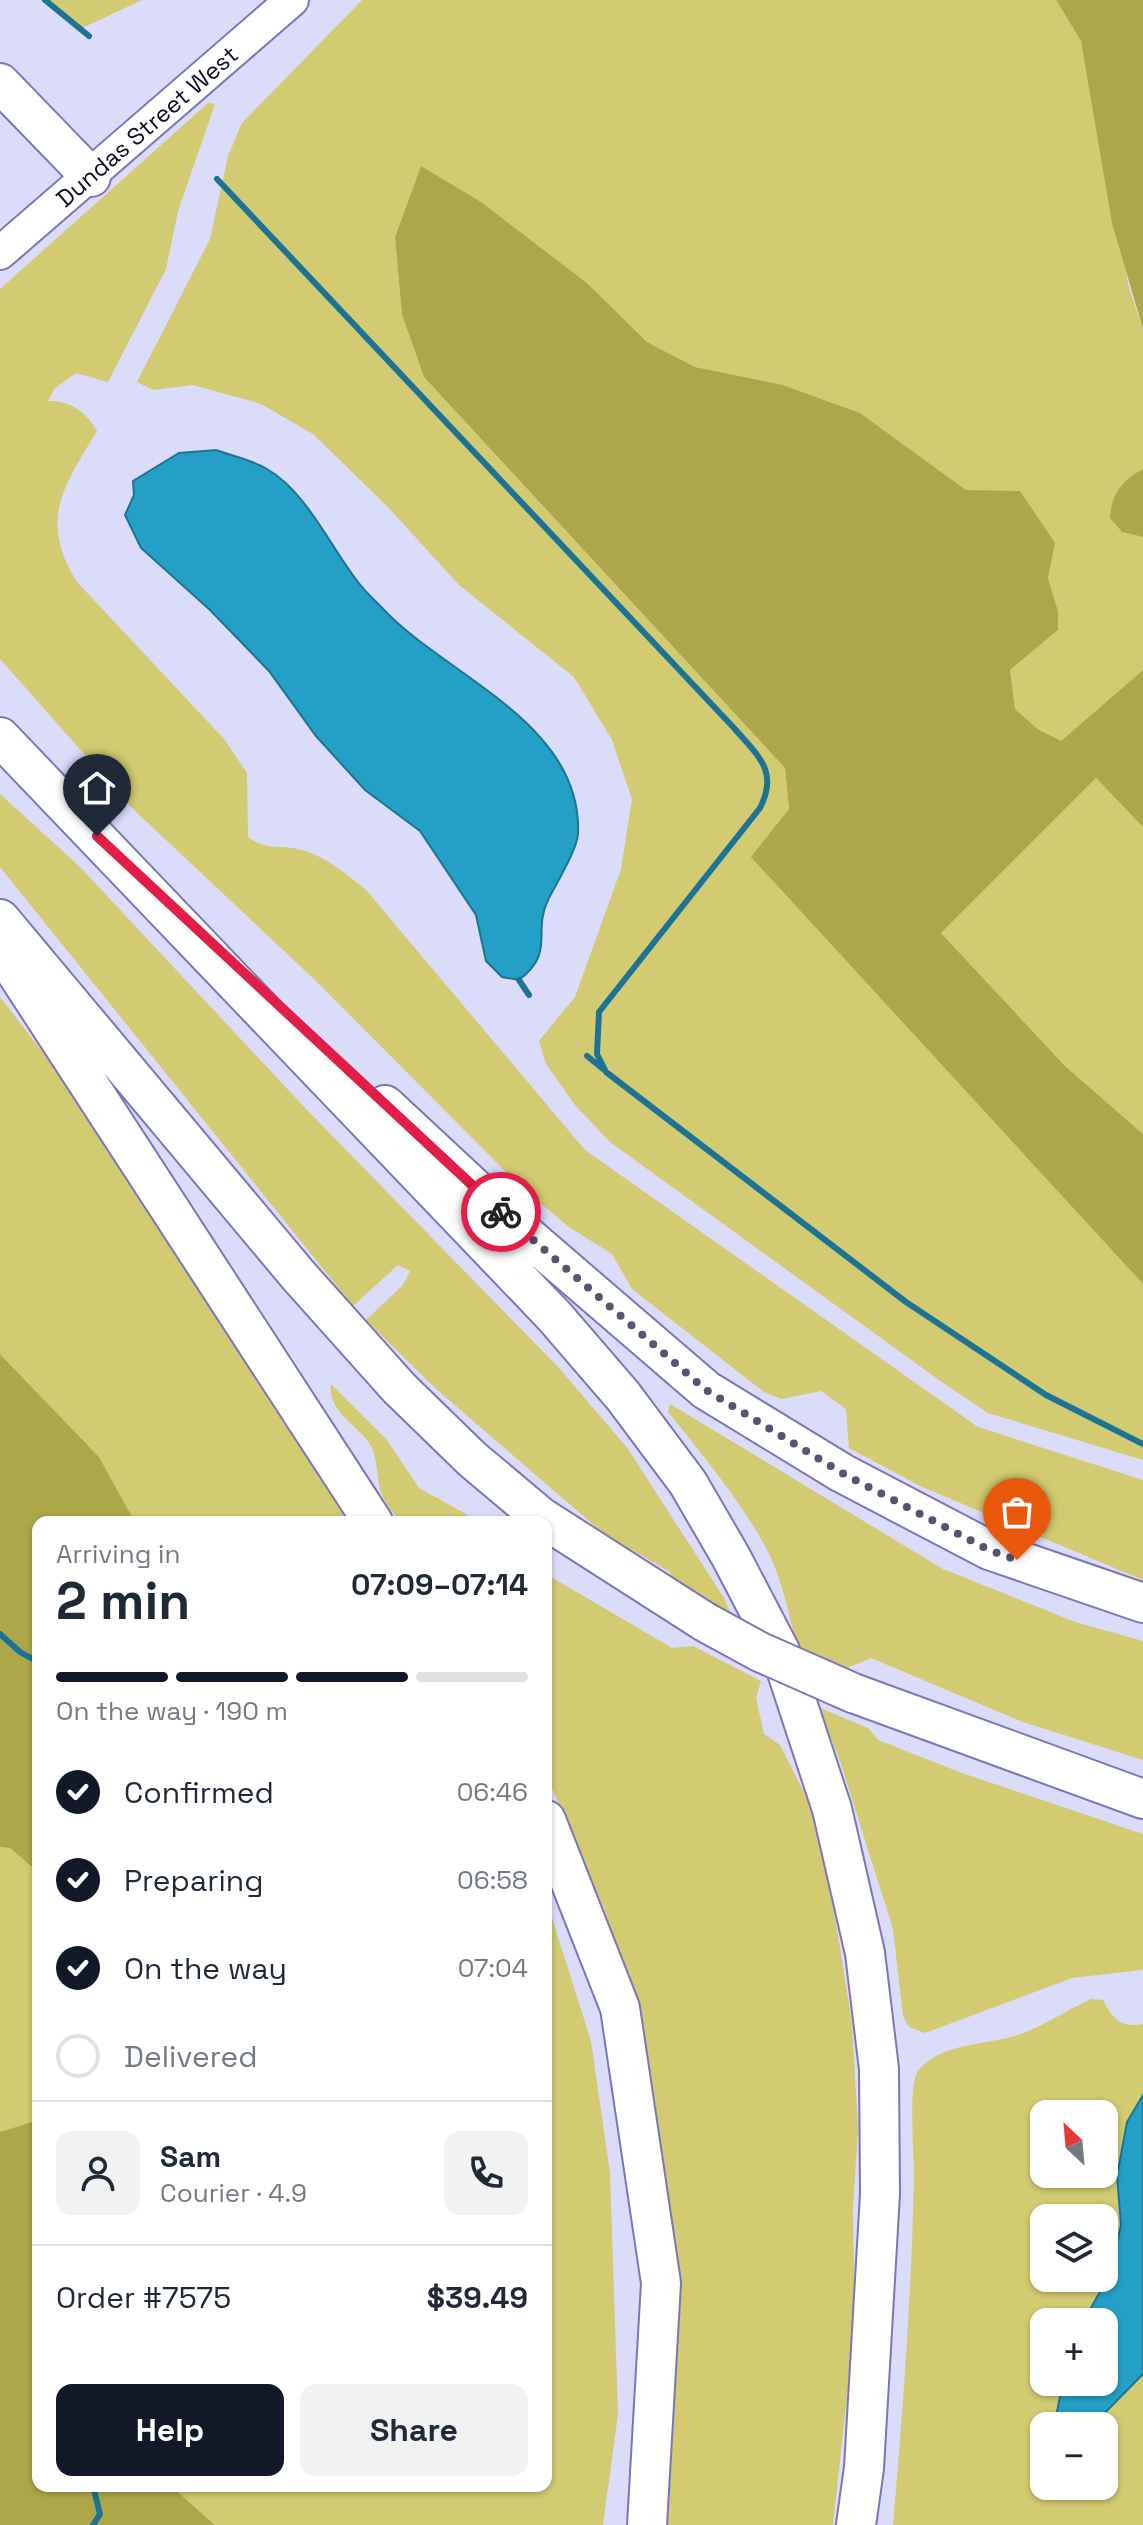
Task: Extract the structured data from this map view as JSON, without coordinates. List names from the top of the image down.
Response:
{
  "streets": {
    "main road": ["Dundas Street West"]
  },
  "north": "top left",
  "page": {
    "heading": ["2 min", "Arriving in", "07:09–07:14"],
    "panel": [
      "Sam",
      "Courier · 4.9",
      "Order #7575",
      "$39.49"
    ],
    "bar": "On the way · 190 m",
    "list": [
      ["Confirmed", "06:46"],
      ["Preparing", "06:58"],
      ["On the way", "07:04"],
      "Delivered"
    ],
    "map_buttons": ["+", "−"],
    "buttons": ["Help", "Share"]
  }
}
